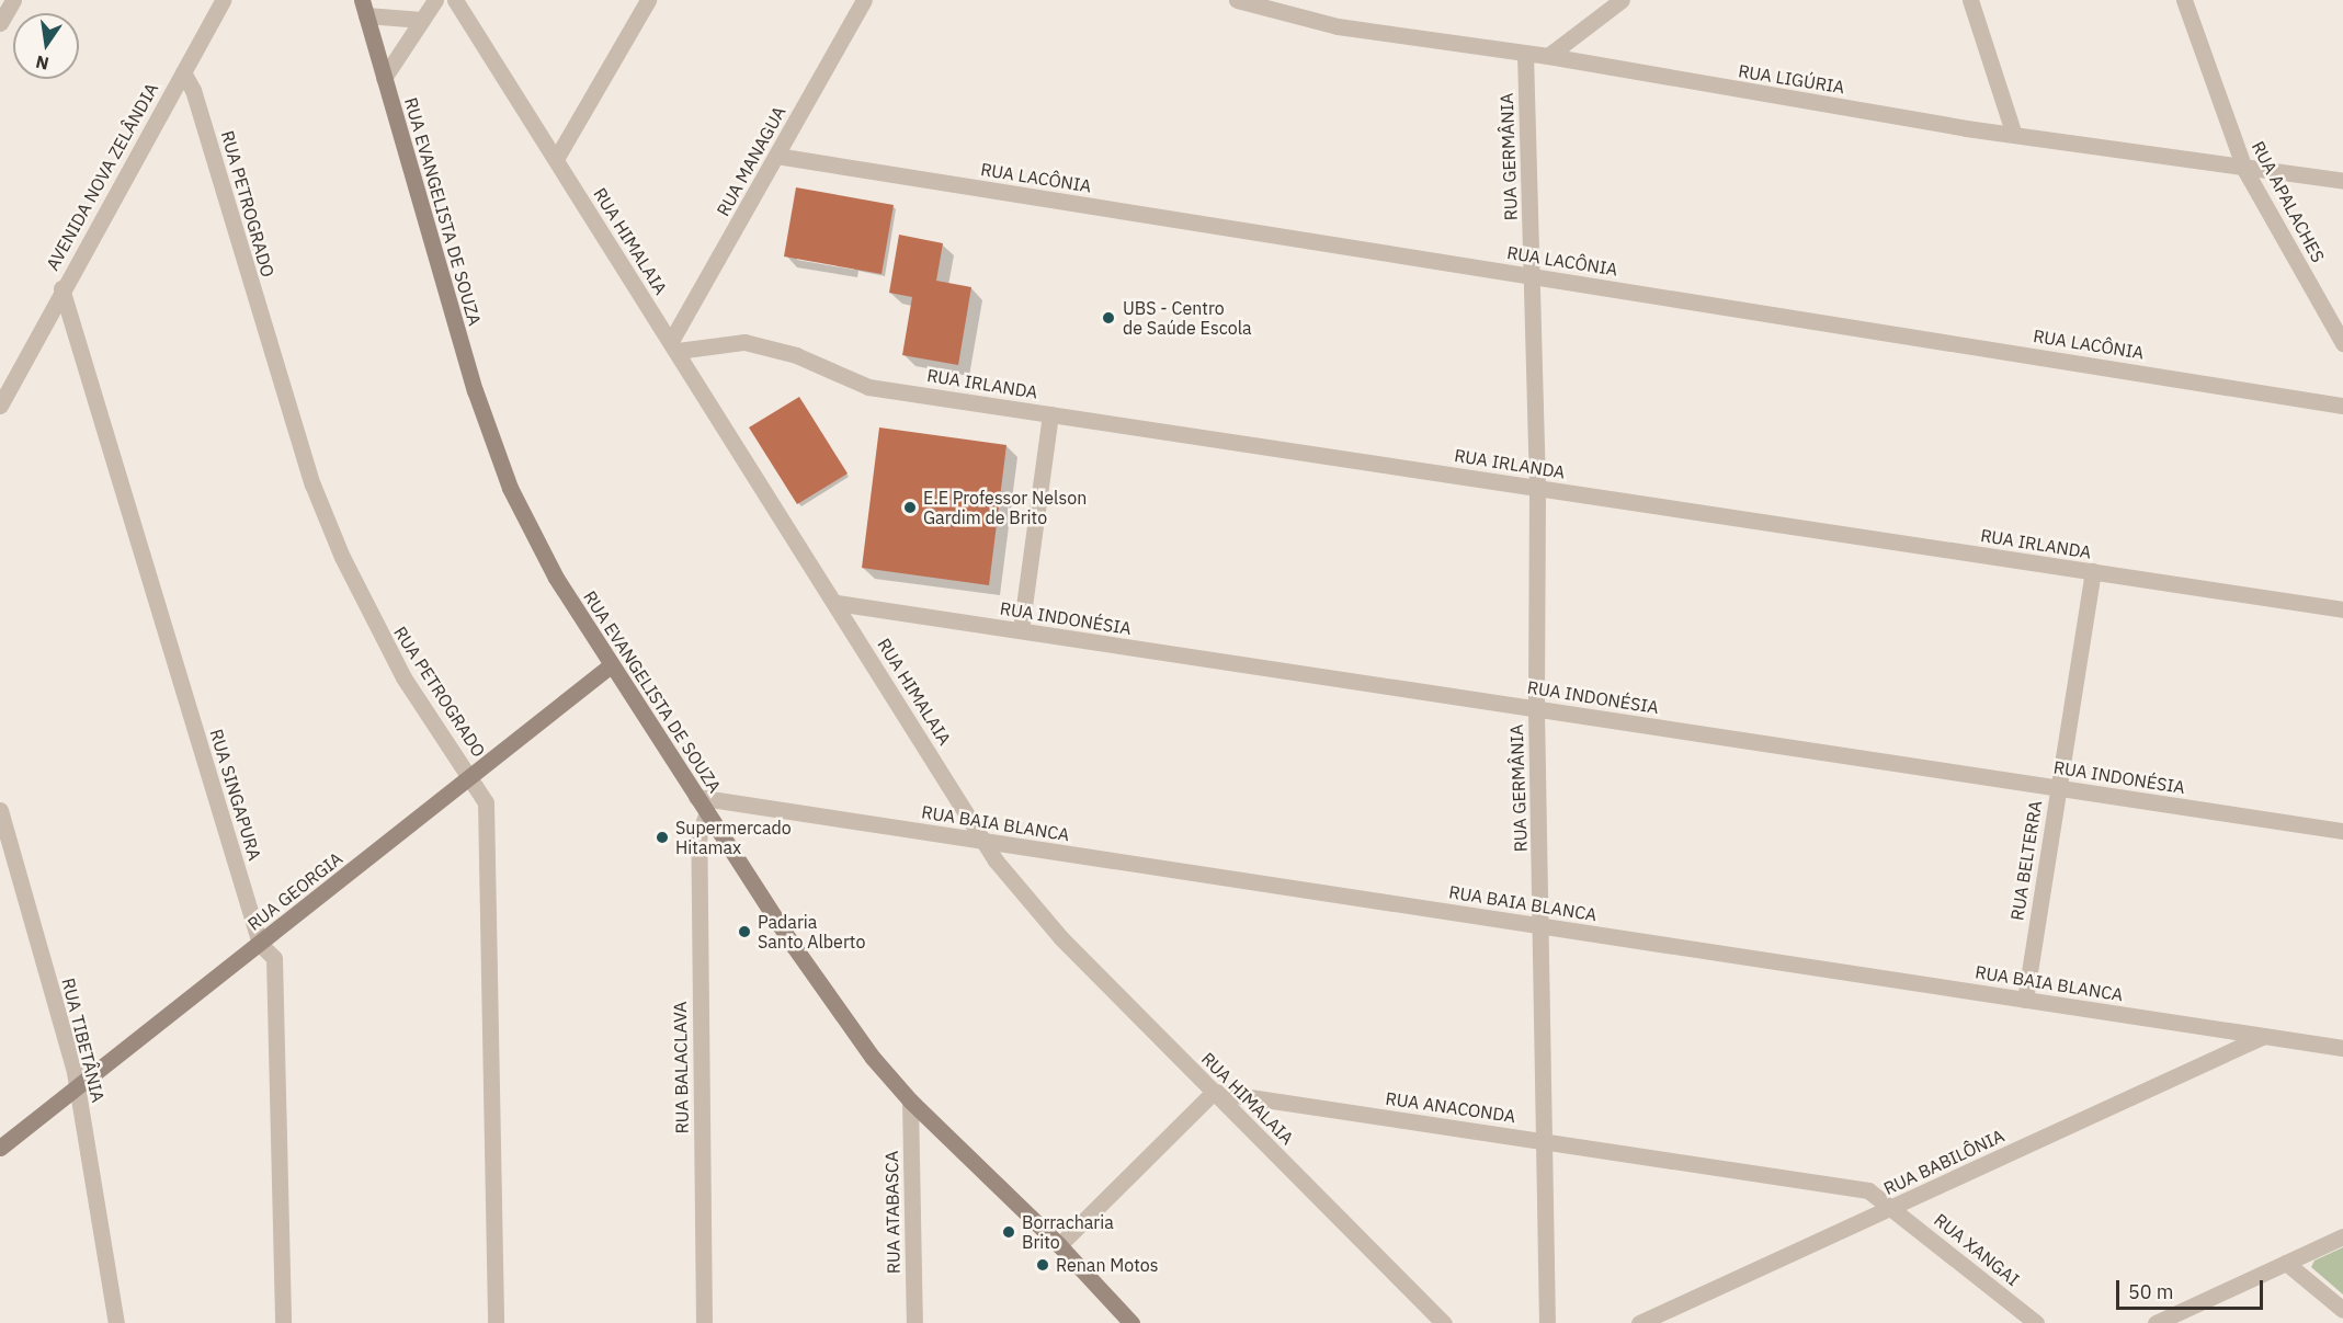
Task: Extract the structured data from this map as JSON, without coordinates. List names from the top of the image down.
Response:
{
  "streets": {
    "main road": ["RUA EVANGELISTA DE SOUZA", "RUA GEORGIA"],
    "street": [
      "RUA LIGÚRIA",
      "RUA GERMÂNIA",
      "RUA MANAGUA",
      "AVENIDA NOVA ZELÂNDIA",
      "RUA LACÔNIA",
      "RUA APALACHES",
      "RUA PETROGRADO",
      "RUA HIMALAIA",
      "RUA IRLANDA",
      "RUA INDONÉSIA",
      "RUA SINGAPURA",
      "RUA BAIA BLANCA",
      "RUA BELTERRA",
      "RUA TIBETÂNIA",
      "RUA BALACLAVA",
      "RUA ANACONDA",
      "RUA BABILÔNIA",
      "RUA ATABASCA",
      "RUA XANGAI"
    ]
  },
  "crossings": [
    ["RUA LIGÚRIA", "RUA GERMÂNIA"],
    ["RUA LIGÚRIA", "RUA APALACHES"],
    ["RUA GERMÂNIA", "RUA LACÔNIA"],
    ["RUA GERMÂNIA", "RUA IRLANDA"],
    ["RUA GERMÂNIA", "RUA INDONÉSIA"],
    ["RUA GERMÂNIA", "RUA BAIA BLANCA"],
    ["RUA GERMÂNIA", "RUA ANACONDA"],
    ["RUA MANAGUA", "RUA LACÔNIA"],
    ["RUA MANAGUA", "RUA HIMALAIA"],
    ["RUA MANAGUA", "RUA IRLANDA"],
    ["AVENIDA NOVA ZELÂNDIA", "RUA PETROGRADO"],
    ["AVENIDA NOVA ZELÂNDIA", "RUA SINGAPURA"],
    ["RUA PETROGRADO", "RUA GEORGIA"],
    ["RUA EVANGELISTA DE SOUZA", "RUA BAIA BLANCA"],
    ["RUA EVANGELISTA DE SOUZA", "RUA GEORGIA"],
    ["RUA EVANGELISTA DE SOUZA", "RUA BALACLAVA"],
    ["RUA EVANGELISTA DE SOUZA", "RUA ATABASCA"],
    ["RUA HIMALAIA", "RUA IRLANDA"],
    ["RUA HIMALAIA", "RUA INDONÉSIA"],
    ["RUA HIMALAIA", "RUA BAIA BLANCA"],
    ["RUA HIMALAIA", "RUA ANACONDA"],
    ["RUA IRLANDA", "RUA BELTERRA"],
    ["RUA INDONÉSIA", "RUA BELTERRA"],
    ["RUA SINGAPURA", "RUA GEORGIA"],
    ["RUA BAIA BLANCA", "RUA BELTERRA"],
    ["RUA BAIA BLANCA", "RUA BABILÔNIA"],
    ["RUA GEORGIA", "RUA TIBETÂNIA"],
    ["RUA ANACONDA", "RUA BABILÔNIA"],
    ["RUA ANACONDA", "RUA XANGAI"],
    ["RUA BABILÔNIA", "RUA XANGAI"]
  ],
  "places": [
    "UBS - Centro de Saúde Escola",
    "E.E Professor Nelson Gardim de Brito",
    "Supermercado Hitamax",
    "Padaria Santo Alberto",
    "Borracharia Brito",
    "Renan Motos"
  ],
  "scale_bar": "50 m",
  "north": "bottom"
}
